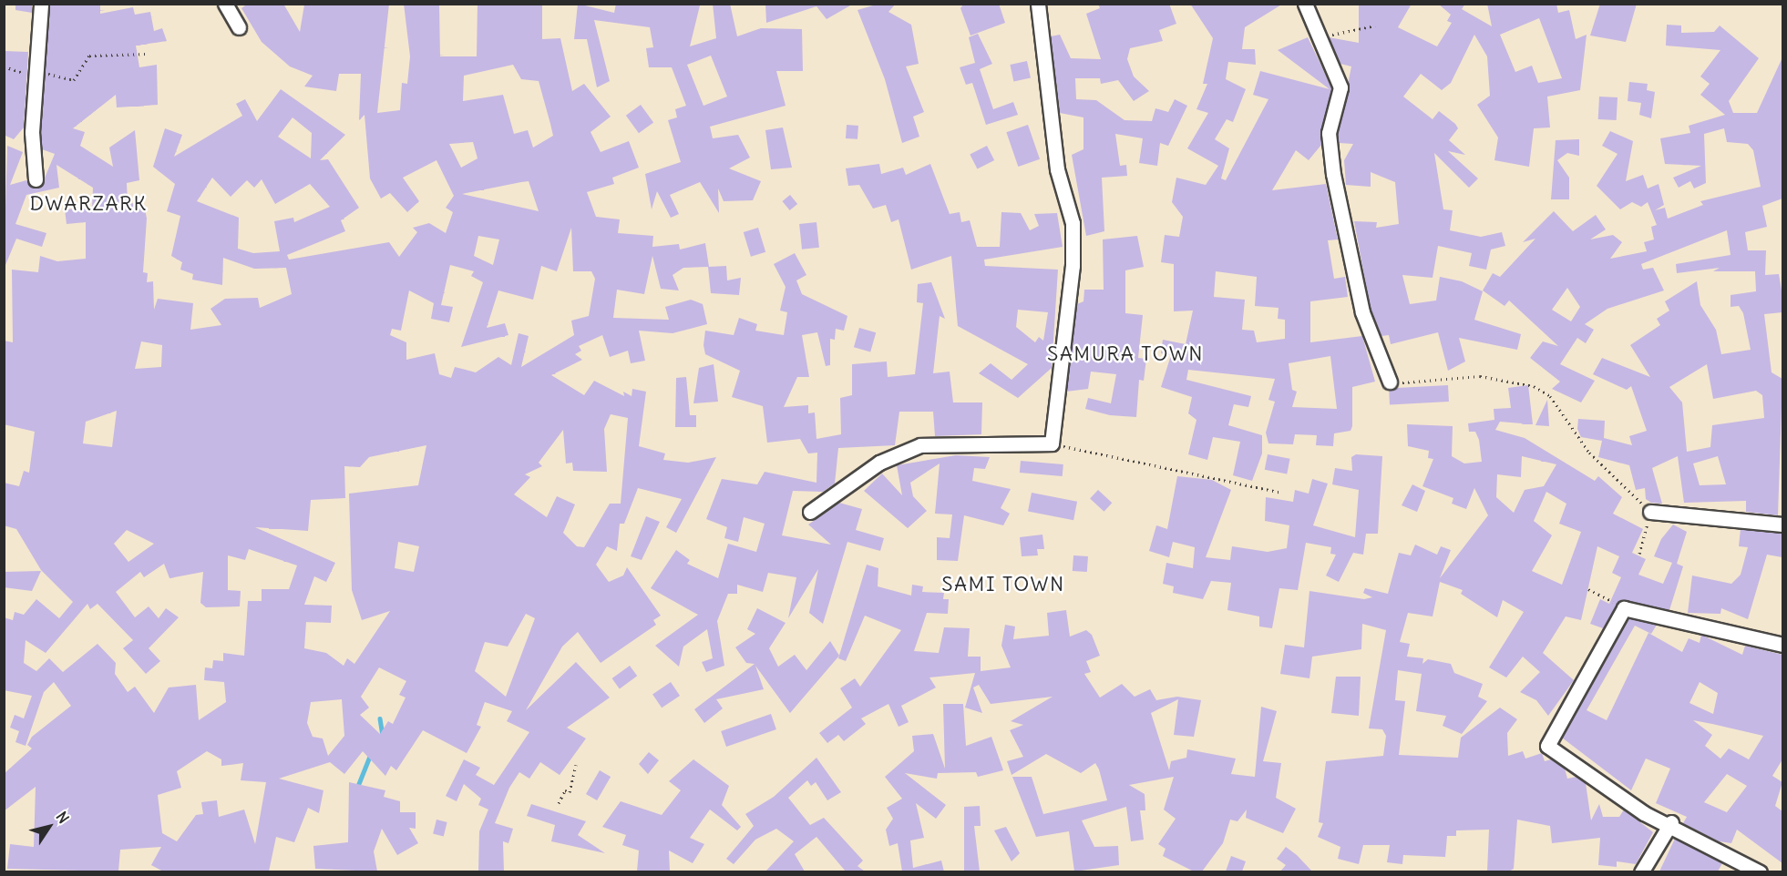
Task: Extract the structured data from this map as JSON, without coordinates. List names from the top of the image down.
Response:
{
  "districts": ["DWARZARK", "SAMURA TOWN", "SAMI TOWN"],
  "north": "top right"
}
